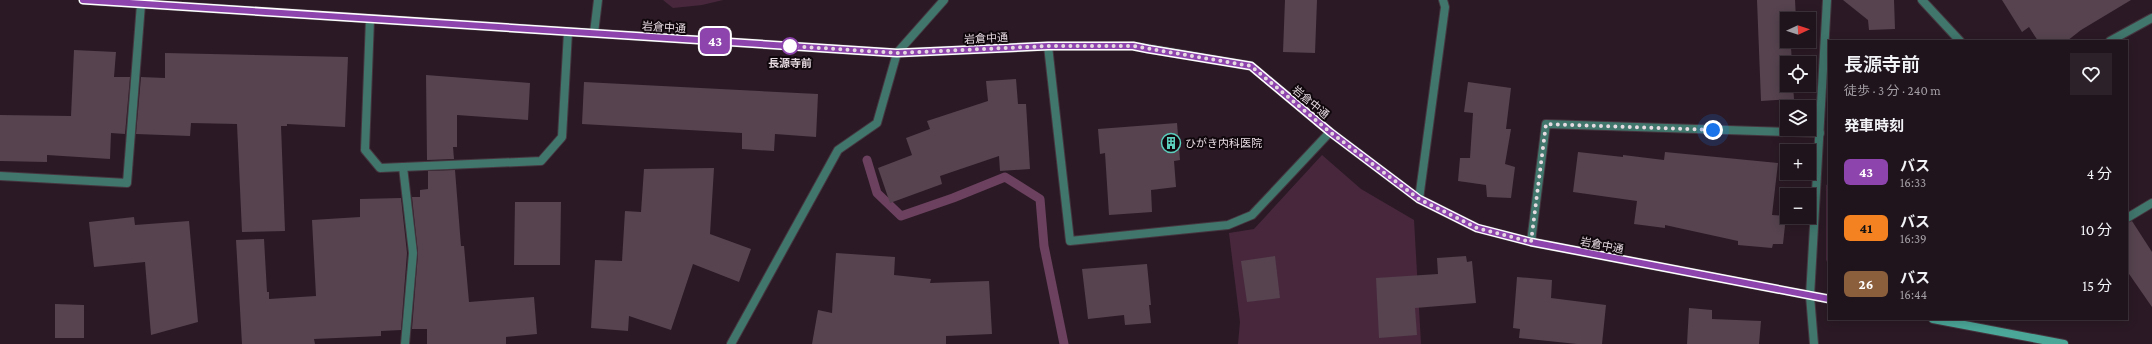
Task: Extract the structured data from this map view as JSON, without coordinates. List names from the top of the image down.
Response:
{
  "streets": {
    "street": ["岩倉中通"]
  },
  "places": {
    "other": ["長源寺前"],
    "building": ["ひがき内科医院"]
  },
  "lines": ["bus line 43"],
  "north": "right",
  "page": {
    "on_map": "43",
    "map_buttons": ["+", "−"],
    "heading": [
      ["長源寺前", "徒歩 · 3 分 · 240 m"],
      "発車時刻"
    ],
    "list": [
      {
        "mark": "43",
        "name": "バス",
        "note": "16:33",
        "value": "4 分"
      },
      {
        "mark": "41",
        "name": "バス",
        "note": "16:39",
        "value": "10 分"
      },
      {
        "mark": "26",
        "name": "バス",
        "note": "16:44",
        "value": "15 分"
      }
    ]
  }
}
